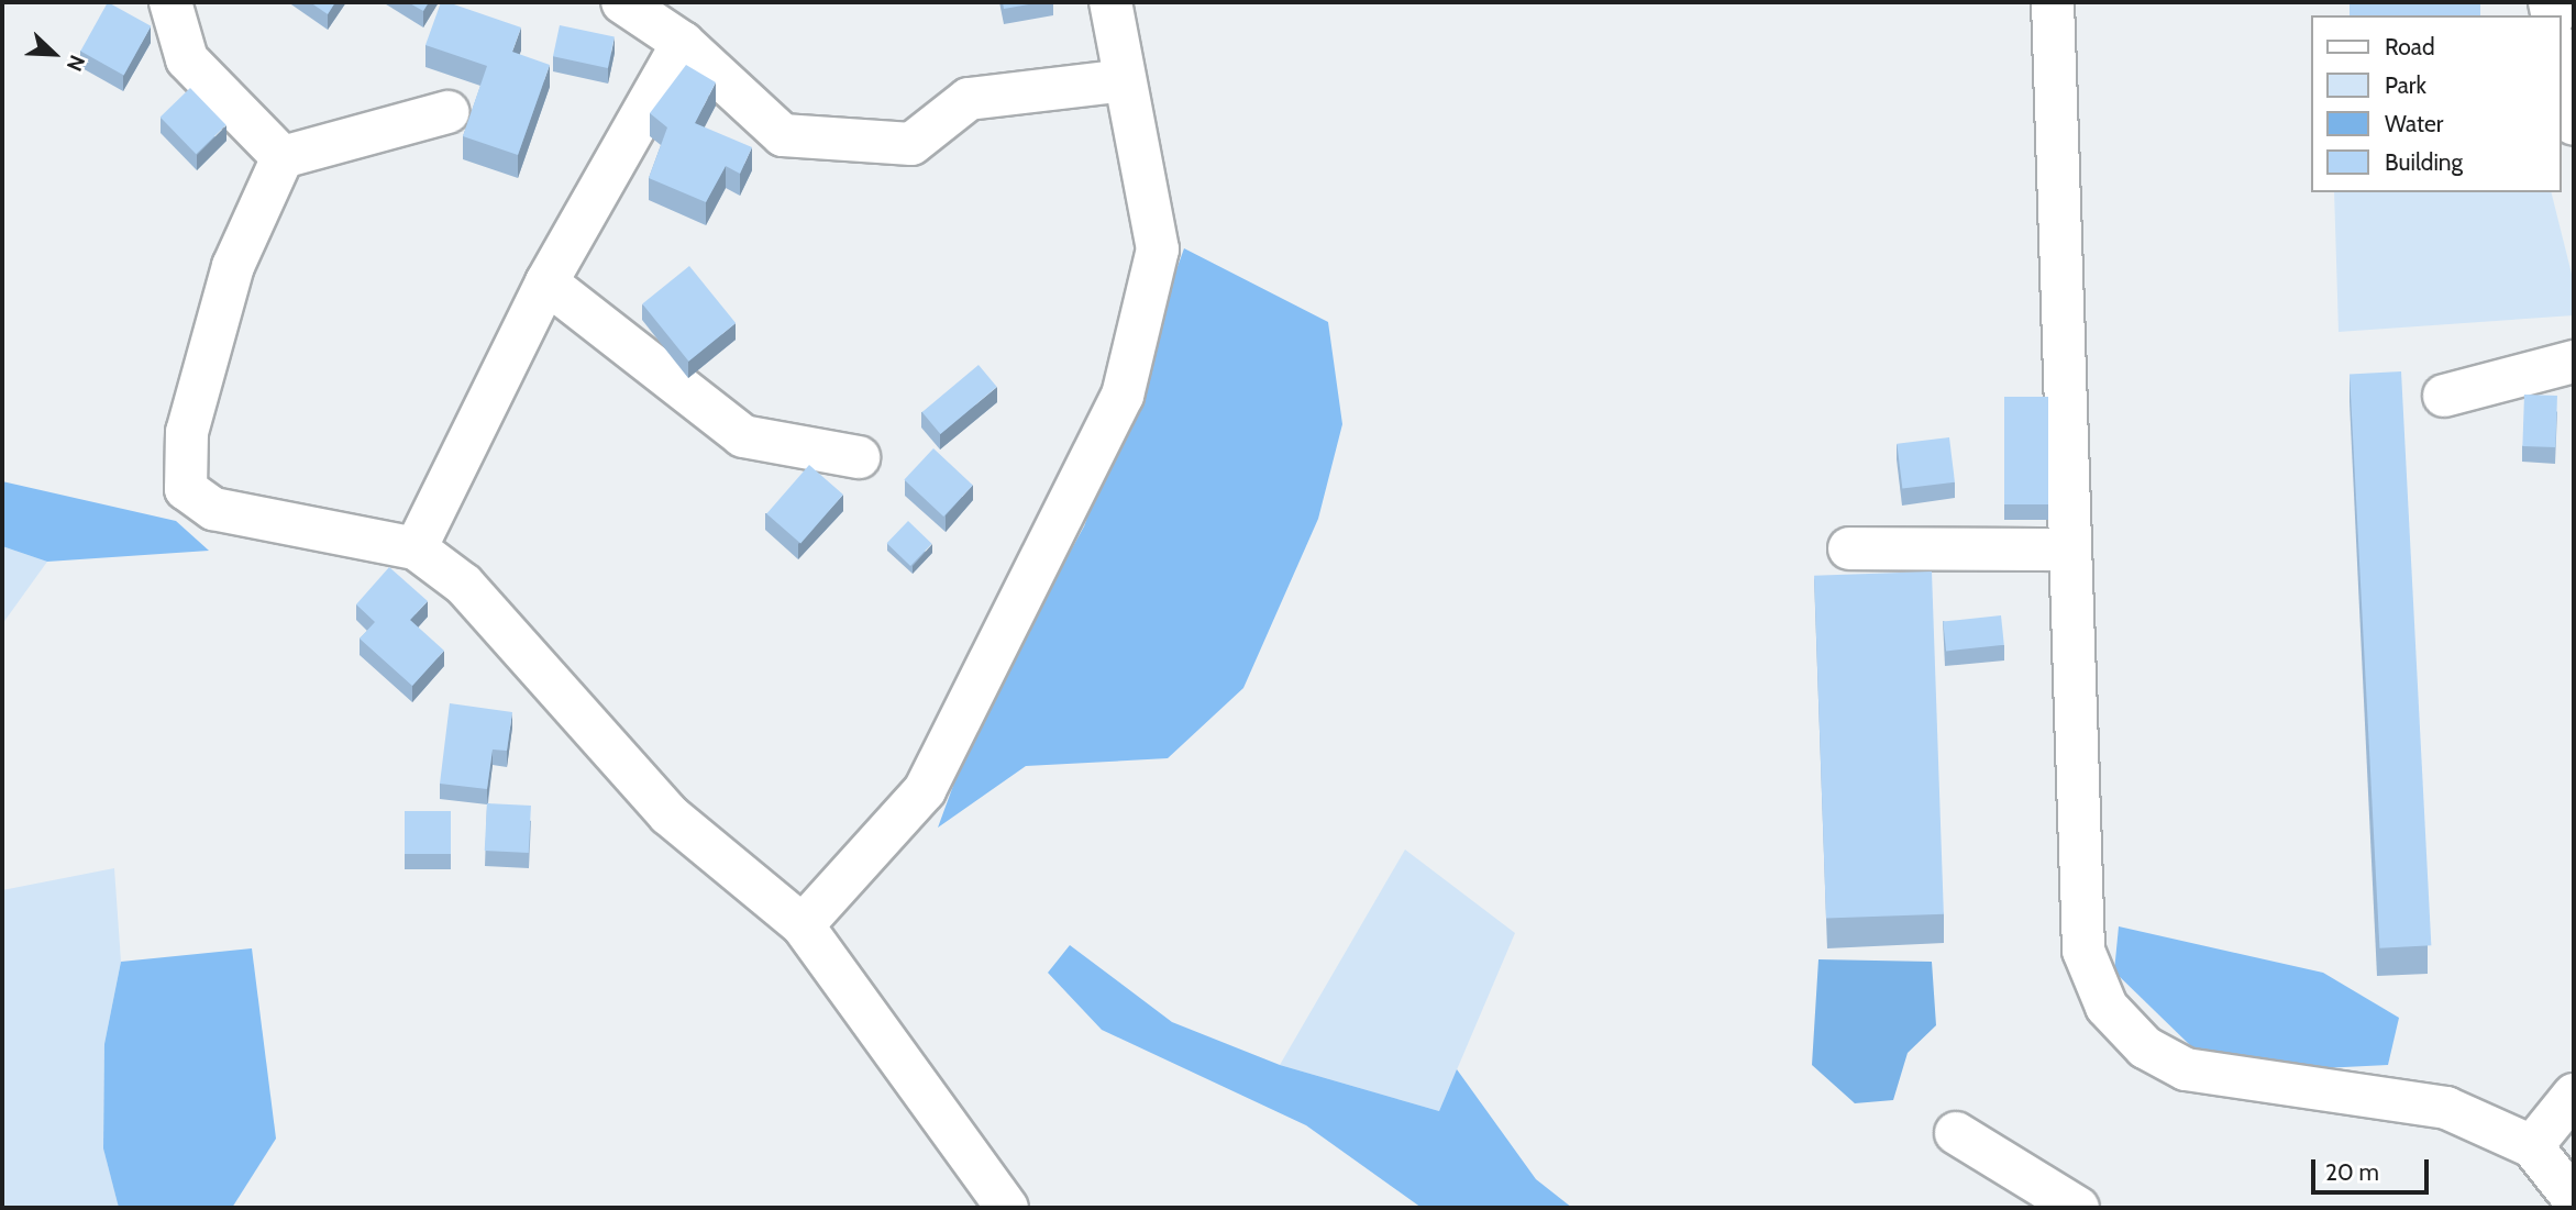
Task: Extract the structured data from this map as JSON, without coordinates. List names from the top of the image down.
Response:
{
  "legend": [
    "Road",
    "Park",
    "Water",
    "Building"
  ],
  "scale_bar": "20 m",
  "north": "bottom right"
}
